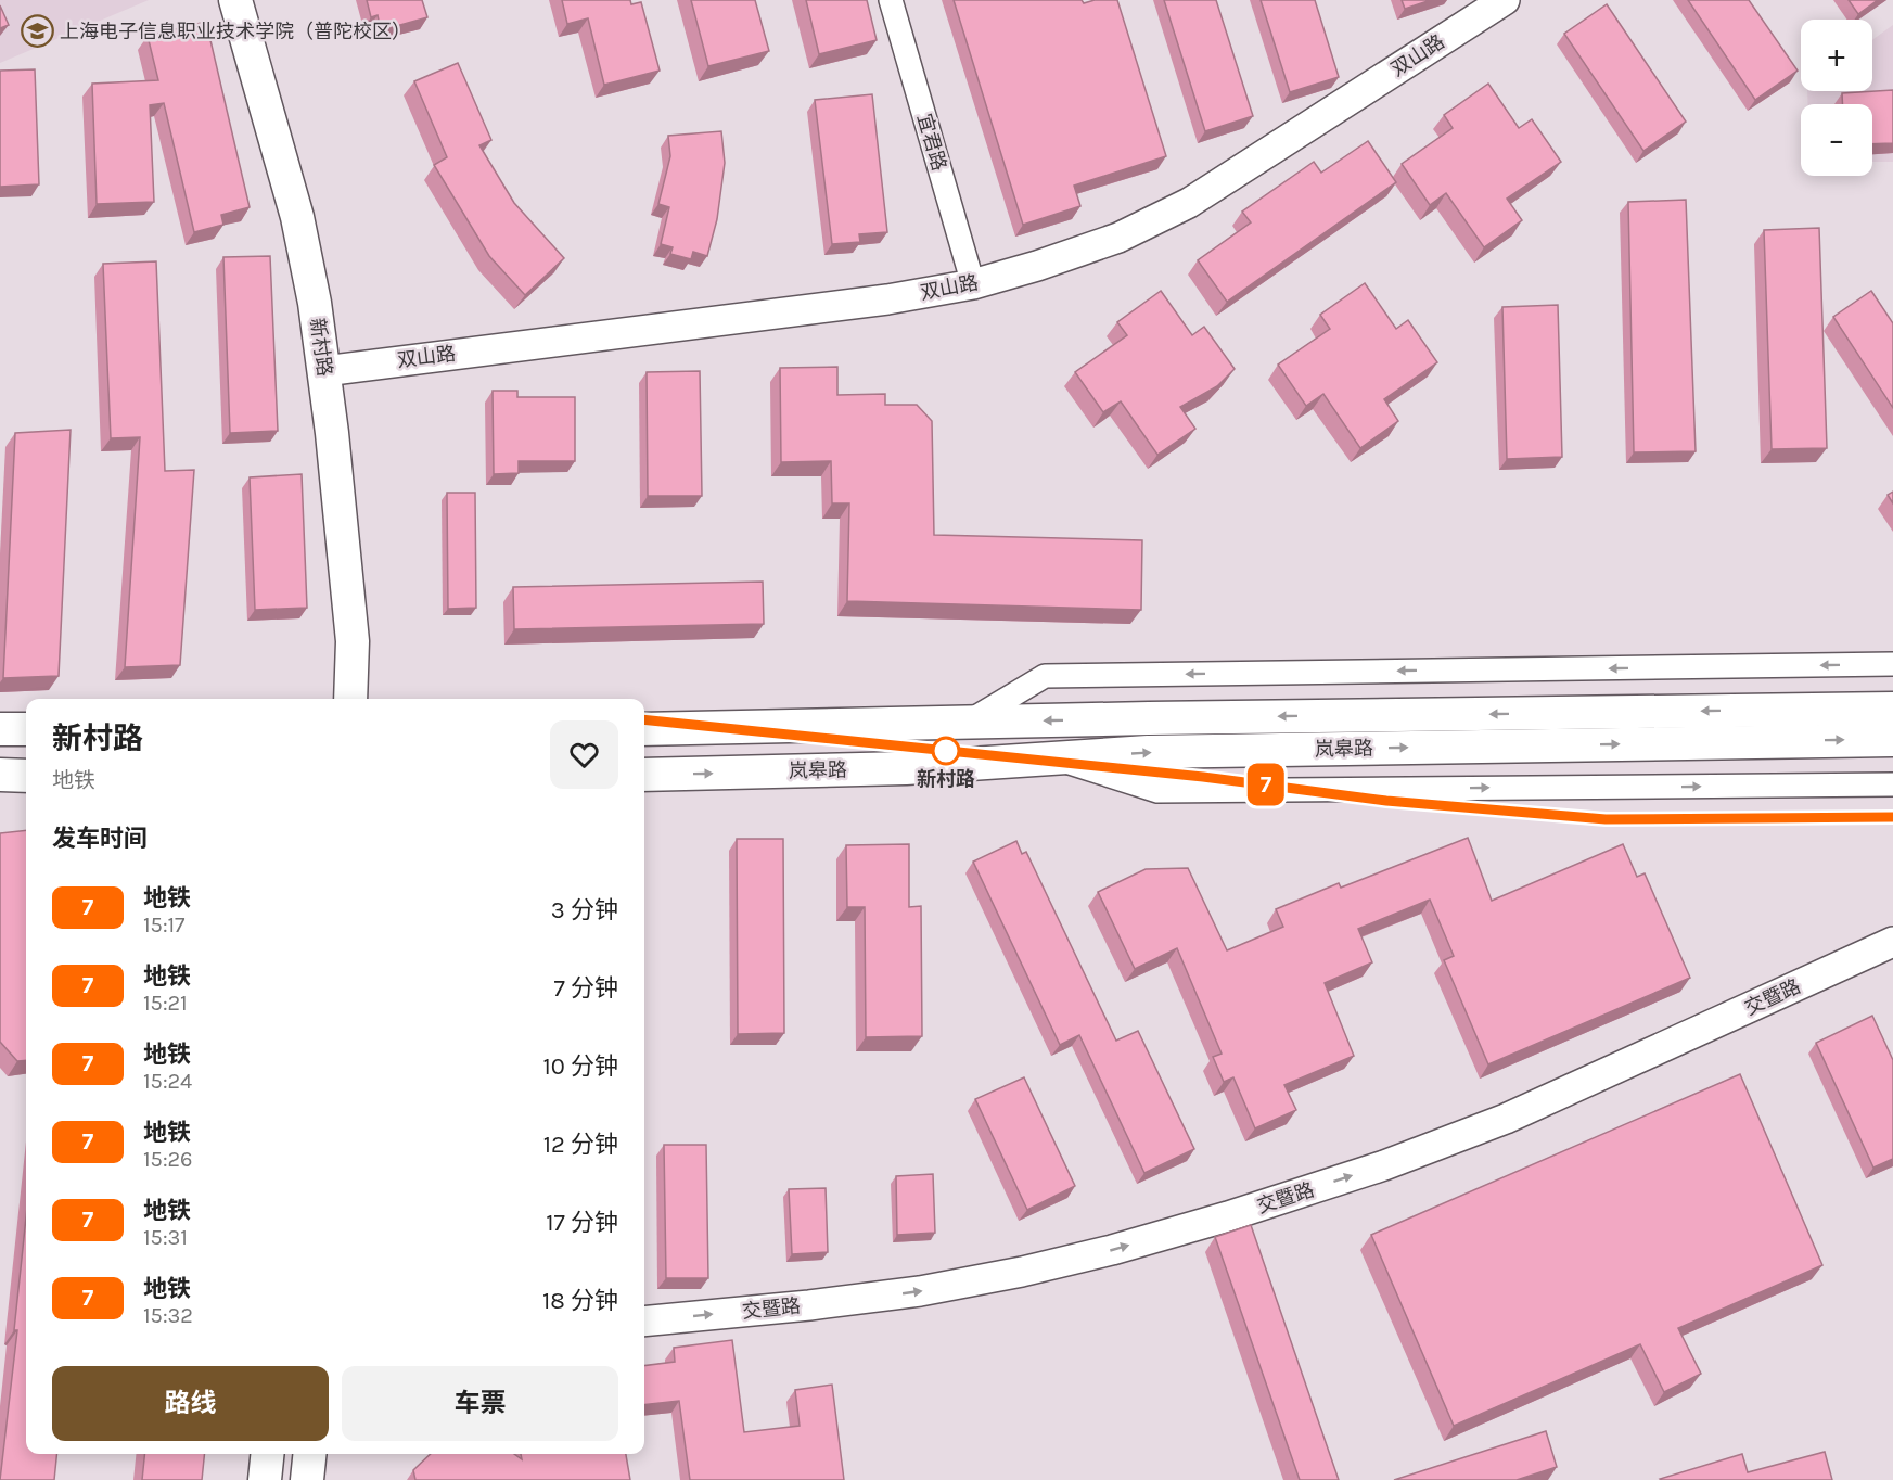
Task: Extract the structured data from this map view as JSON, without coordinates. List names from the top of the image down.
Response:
{
  "streets": {
    "main road": ["新村路", "岚皋路"],
    "street": ["双山路", "宜君路", "交暨路"]
  },
  "crossings": [
    ["双山路", "宜君路"],
    ["双山路", "新村路"]
  ],
  "one_way": ["交暨路"],
  "places": {
    "school or university": ["上海电子信息职业技术学院（普陀校区）"],
    "other": ["新村路"]
  },
  "lines": ["metro line 7"],
  "page": {
    "on_map": "7",
    "map_buttons": ["+", "−"],
    "heading": [
      ["新村路", "地铁"],
      "发车时间"
    ],
    "list": [
      {
        "mark": "7",
        "name": "地铁",
        "note": "15:17",
        "value": "3 分钟"
      },
      {
        "mark": "7",
        "name": "地铁",
        "note": "15:21",
        "value": "7 分钟"
      },
      {
        "mark": "7",
        "name": "地铁",
        "note": "15:24",
        "value": "10 分钟"
      },
      {
        "mark": "7",
        "name": "地铁",
        "note": "15:26",
        "value": "12 分钟"
      },
      {
        "mark": "7",
        "name": "地铁",
        "note": "15:31",
        "value": "17 分钟"
      },
      {
        "mark": "7",
        "name": "地铁",
        "note": "15:32",
        "value": "18 分钟"
      }
    ],
    "buttons": ["路线", "车票"]
  }
}
